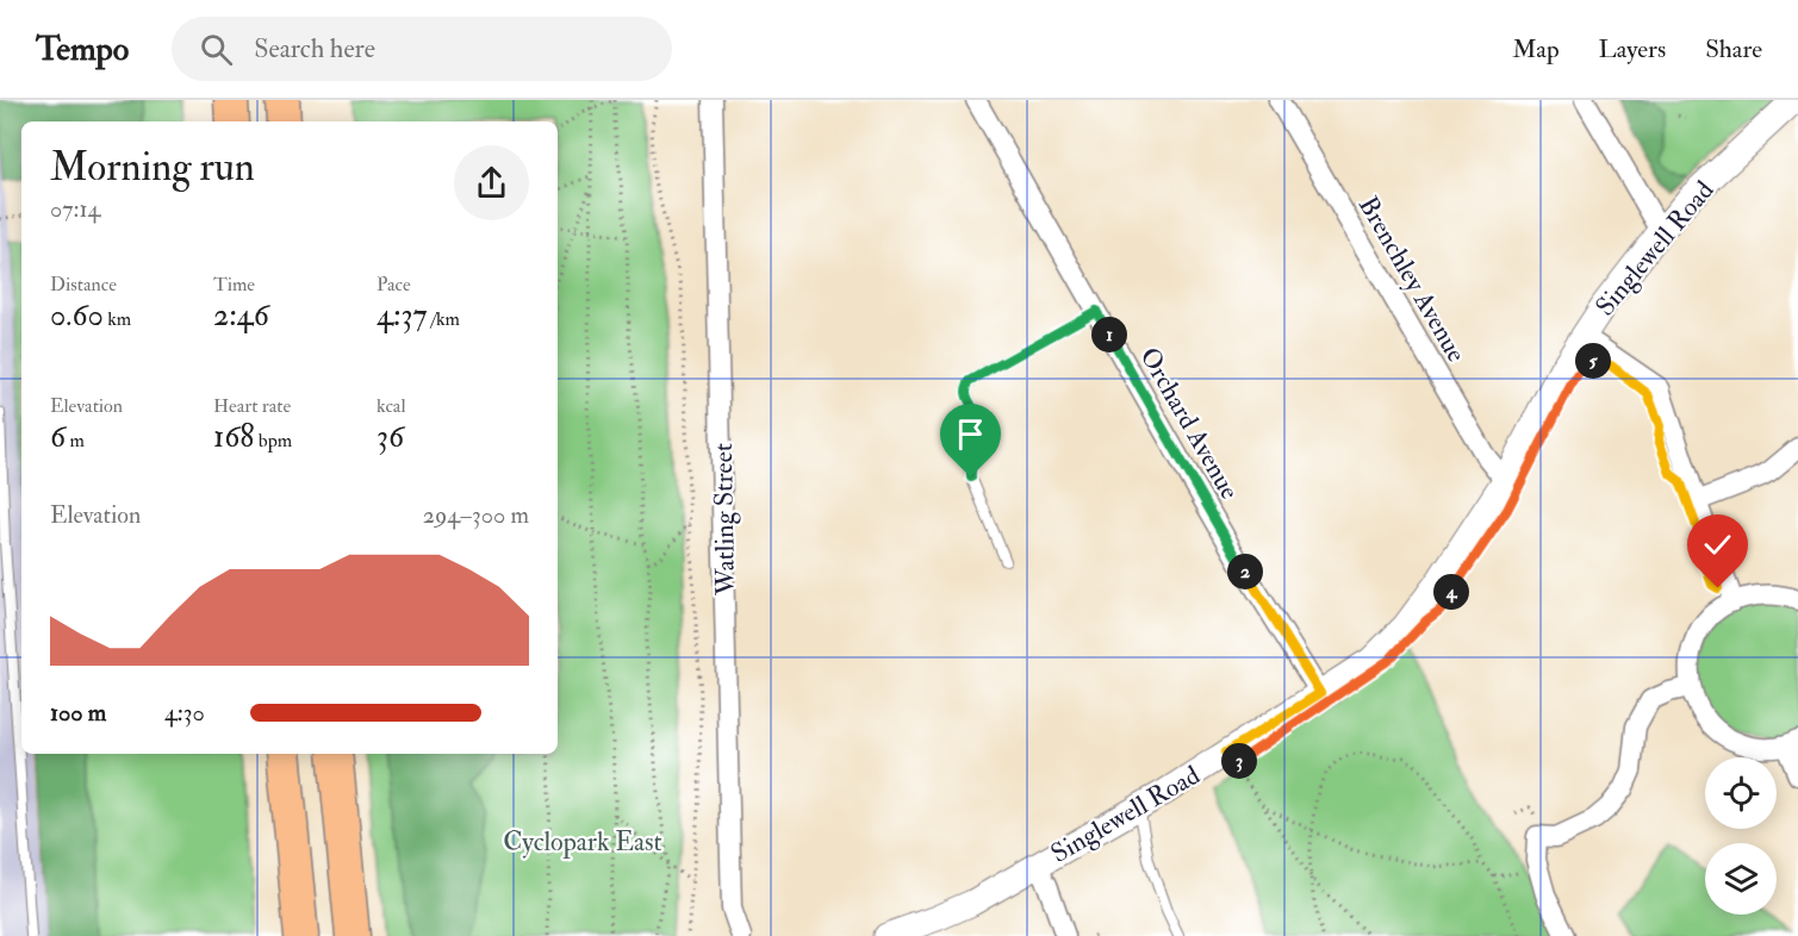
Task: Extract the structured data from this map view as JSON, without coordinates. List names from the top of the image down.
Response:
{
  "streets": {
    "street": [
      "Singlewell Road",
      "Brenchley Avenue",
      "Orchard Avenue",
      "Watling Street"
    ]
  },
  "crossings": [
    ["Singlewell Road", "Brenchley Avenue"],
    ["Singlewell Road", "Orchard Avenue"]
  ],
  "parks": ["Cyclopark East"],
  "page": {
    "header": "Tempo",
    "search": "Search here",
    "nav": ["Map", "Layers", "Share"],
    "heading": ["Morning run", "07:14"],
    "stats": [
      ["Distance", "0.60 km"],
      ["Time", "2:46"],
      ["Pace", "4:37 /km"],
      ["Elevation", "6 m"],
      ["Heart rate", "168 bpm"],
      ["kcal", "36"]
    ],
    "pins": [
      "1",
      "5",
      "2",
      "4",
      "3"
    ],
    "chart": ["Elevation", "294–300 m"],
    "list": [
      {
        "name": "100 m",
        "note": "4:30"
      }
    ]
  }
}
